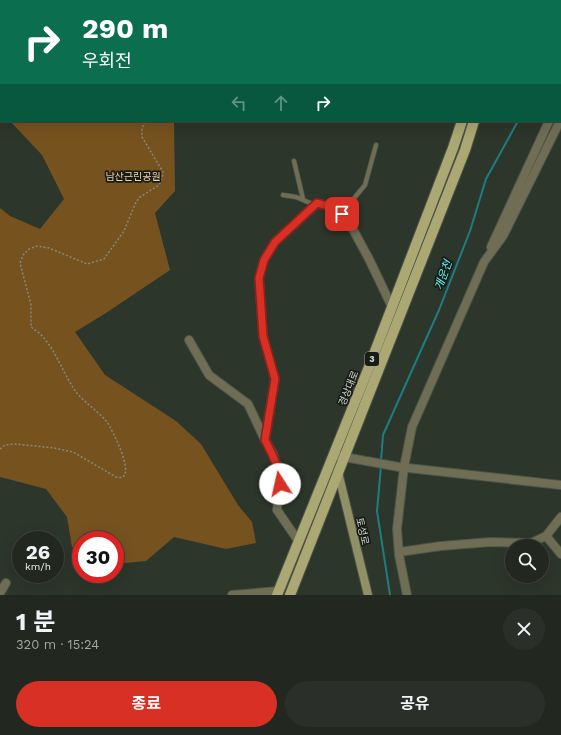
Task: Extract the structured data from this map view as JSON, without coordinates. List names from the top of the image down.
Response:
{
  "streets": {
    "main road": ["3", "경상대로"],
    "street": ["토성로"]
  },
  "crossings": [
    ["3", "토성로"]
  ],
  "water": ["개운천"],
  "parks": ["남산근린공원"],
  "page": {
    "turn": ["290 m", "우회전"],
    "speed": "26 km/h",
    "limit": "30",
    "heading": ["1 분", "320 m · 15:24"],
    "buttons": ["종료", "공유"]
  }
}
